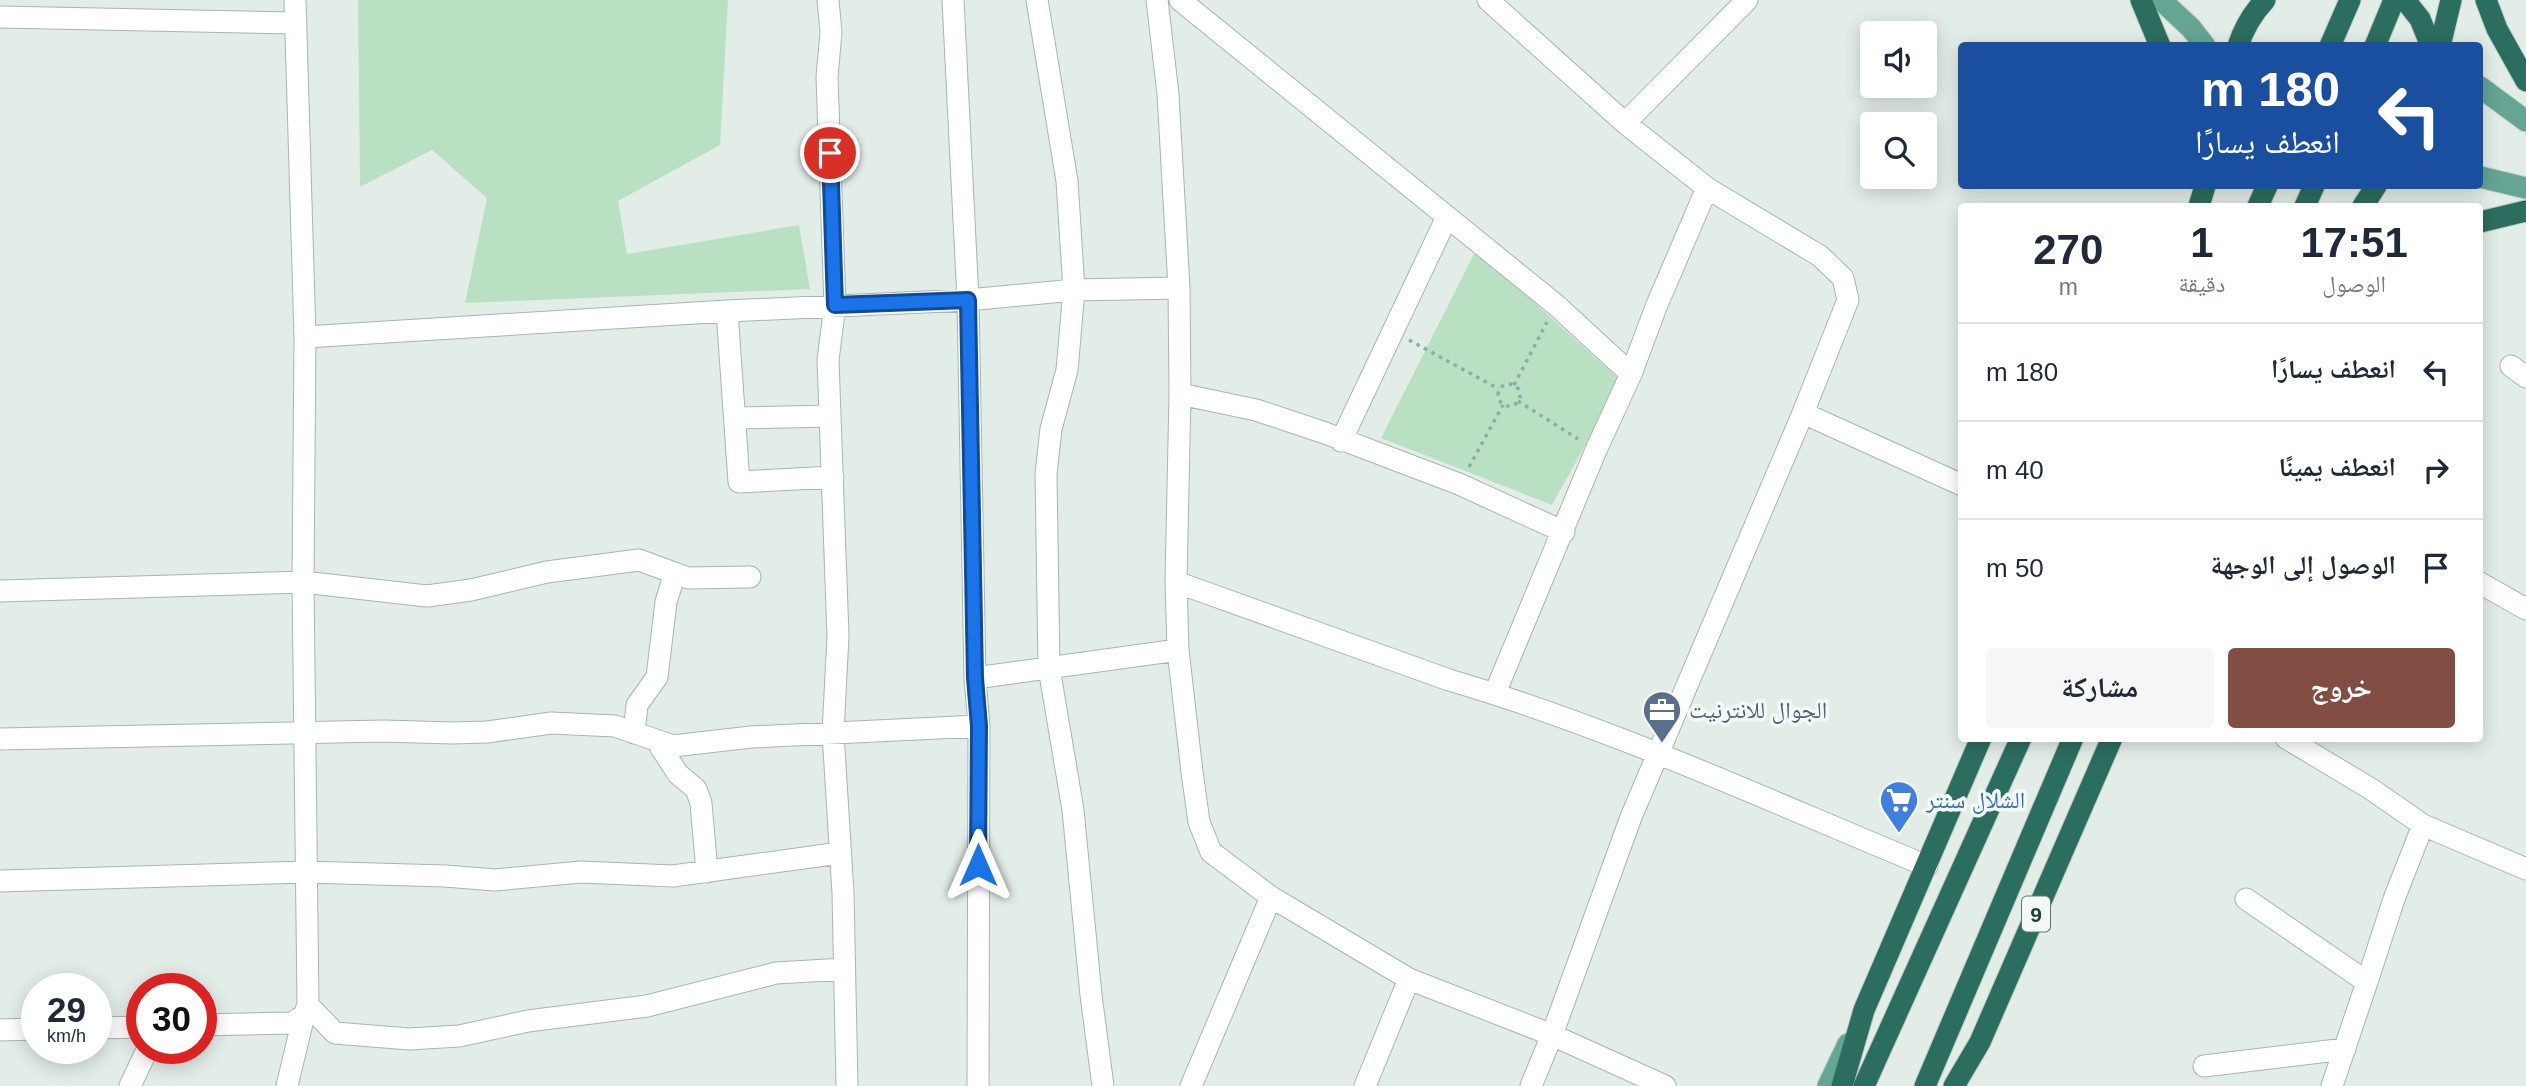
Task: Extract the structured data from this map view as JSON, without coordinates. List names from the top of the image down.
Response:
{
  "streets": {
    "highway": ["9"]
  },
  "places": {
    "office": ["الجوال للانترنيت"],
    "supermarket": ["الشلال سنتر"]
  },
  "page": {
    "turn": ["180 m", "انعطف يسارًا"],
    "eta": [
      "17:51",
      "الوصول",
      "1",
      "دقيقة",
      "270",
      "m"
    ],
    "list": [
      {
        "name": "انعطف يسارًا",
        "value": "180 m"
      },
      {
        "name": "انعطف يمينًا",
        "value": "40 m"
      },
      {
        "name": "الوصول إلى الوجهة",
        "value": "50 m"
      }
    ],
    "buttons": ["خروج", "مشاركة"],
    "speed": "29 km/h",
    "limit": "30"
  }
}
